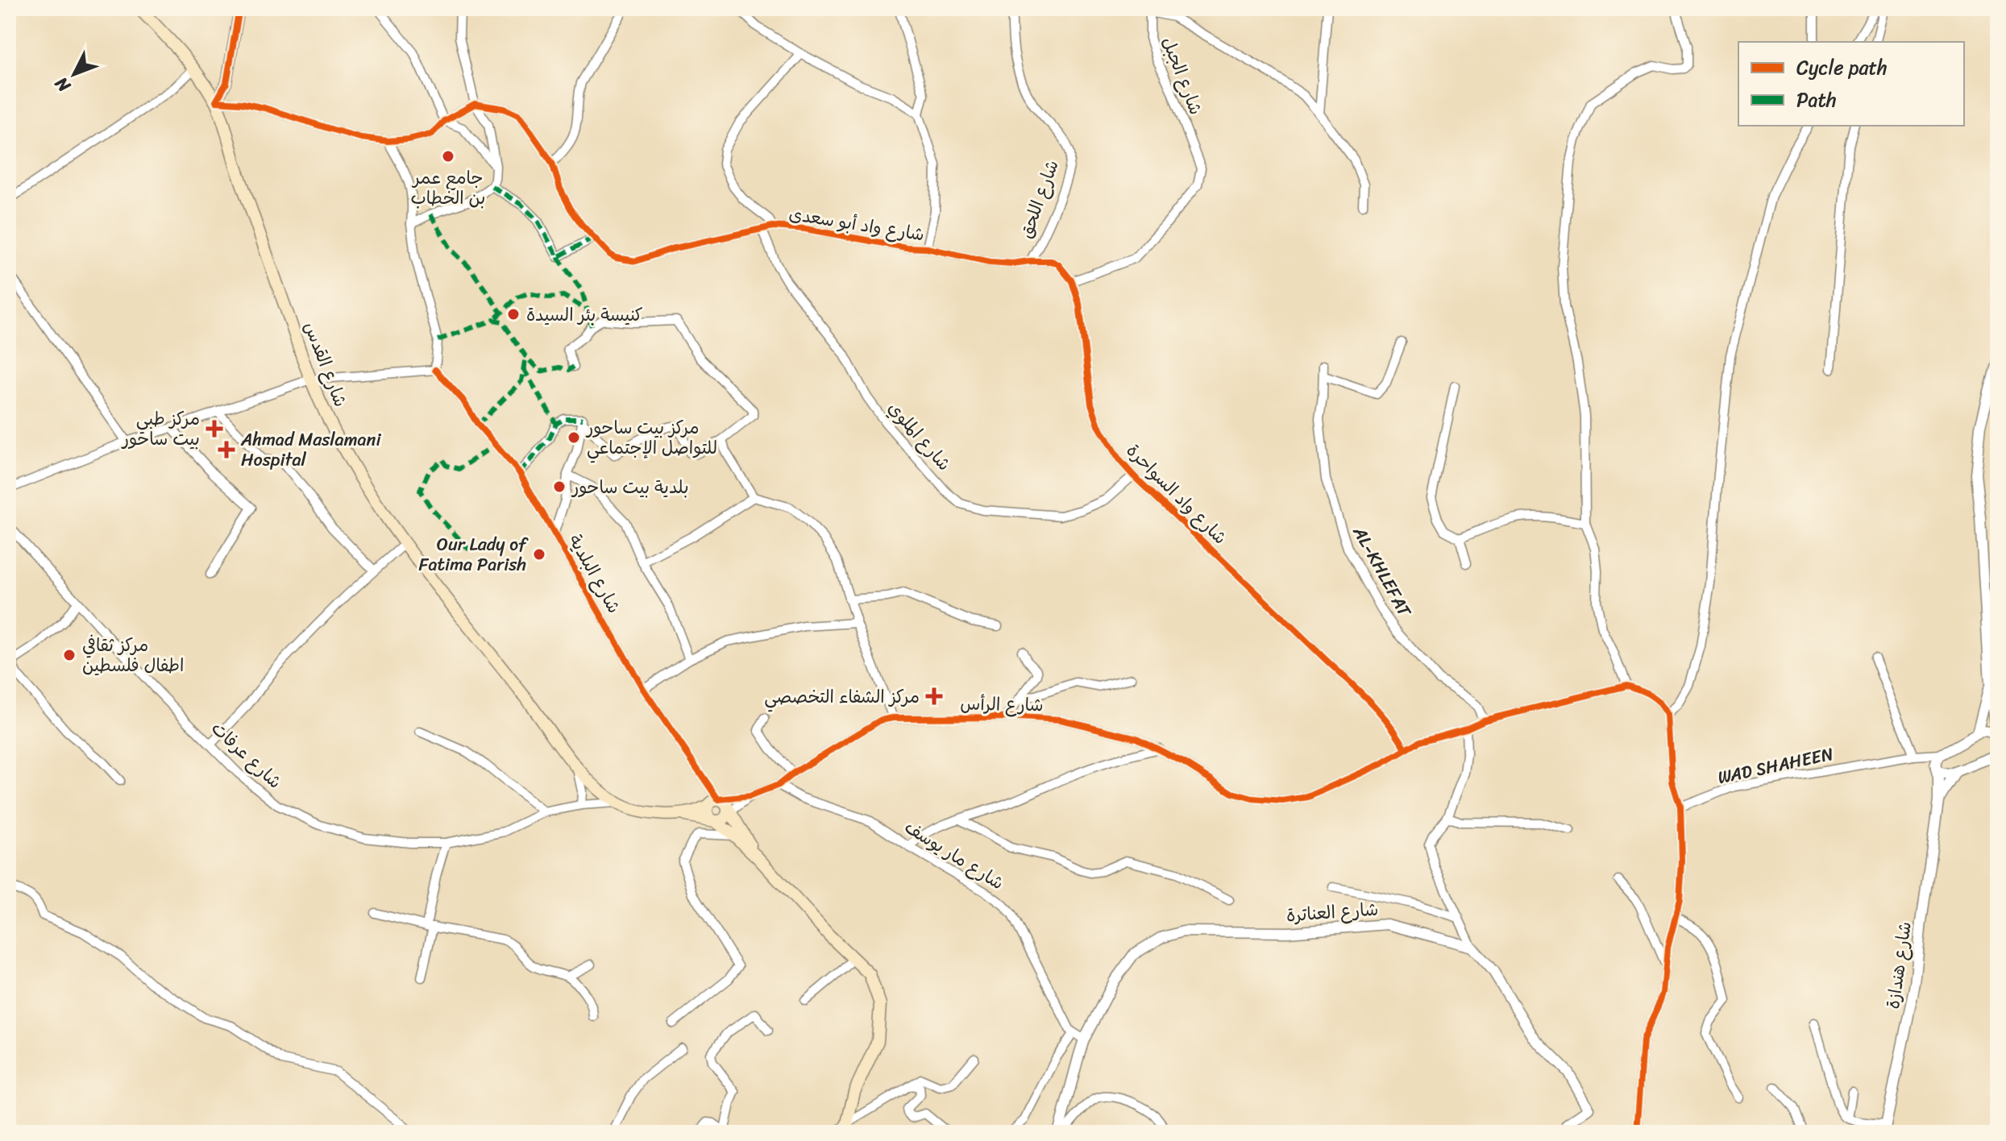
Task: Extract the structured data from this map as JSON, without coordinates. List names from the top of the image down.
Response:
{
  "streets": {
    "main road": ["شارع القدس"],
    "street": [
      "شارع الجبل",
      "شارع اللحق",
      "شارع واد أبو سعدى",
      "شارع الملوي",
      "شارع واد السواحرة",
      "AL-KHLEFAT",
      "شارع البلدية",
      "شارع الرأس",
      "شارع عرفات",
      "WAD SHAHEEN",
      "شارع مار يوسف",
      "شارع العناترة",
      "شارع هندازة"
    ]
  },
  "crossings": [
    ["شارع الجبل", "شارع واد السواحرة"],
    ["شارع اللحق", "شارع واد أبو سعدى"],
    ["شارع واد أبو سعدى", "شارع الملوي"],
    ["شارع القدس", "شارع البلدية"],
    ["شارع القدس", "شارع الرأس"],
    ["شارع القدس", "شارع عرفات"],
    ["شارع الملوي", "شارع واد السواحرة"],
    ["شارع واد السواحرة", "شارع الرأس"],
    ["AL-KHLEFAT", "شارع الرأس"],
    ["شارع البلدية", "شارع الرأس"],
    ["شارع الرأس", "شارع مار يوسف"]
  ],
  "places": {
    "other": [
      "جامع عمر بن الخطاب",
      "كنيسة بئر السيدة",
      "مركز بيت ساحور للتواصل الإجتماعي",
      "بلدية بيت ساحور",
      "Our Lady of Fatima Parish",
      "مركز ثقافي اطفال فلسطين"
    ],
    "health": ["مركز طبي بيت ساحور", "Ahmad Maslamani Hospital", "مركز الشفاء التخصصي"]
  },
  "legend": ["Cycle path", "Path"],
  "north": "bottom left"
}
